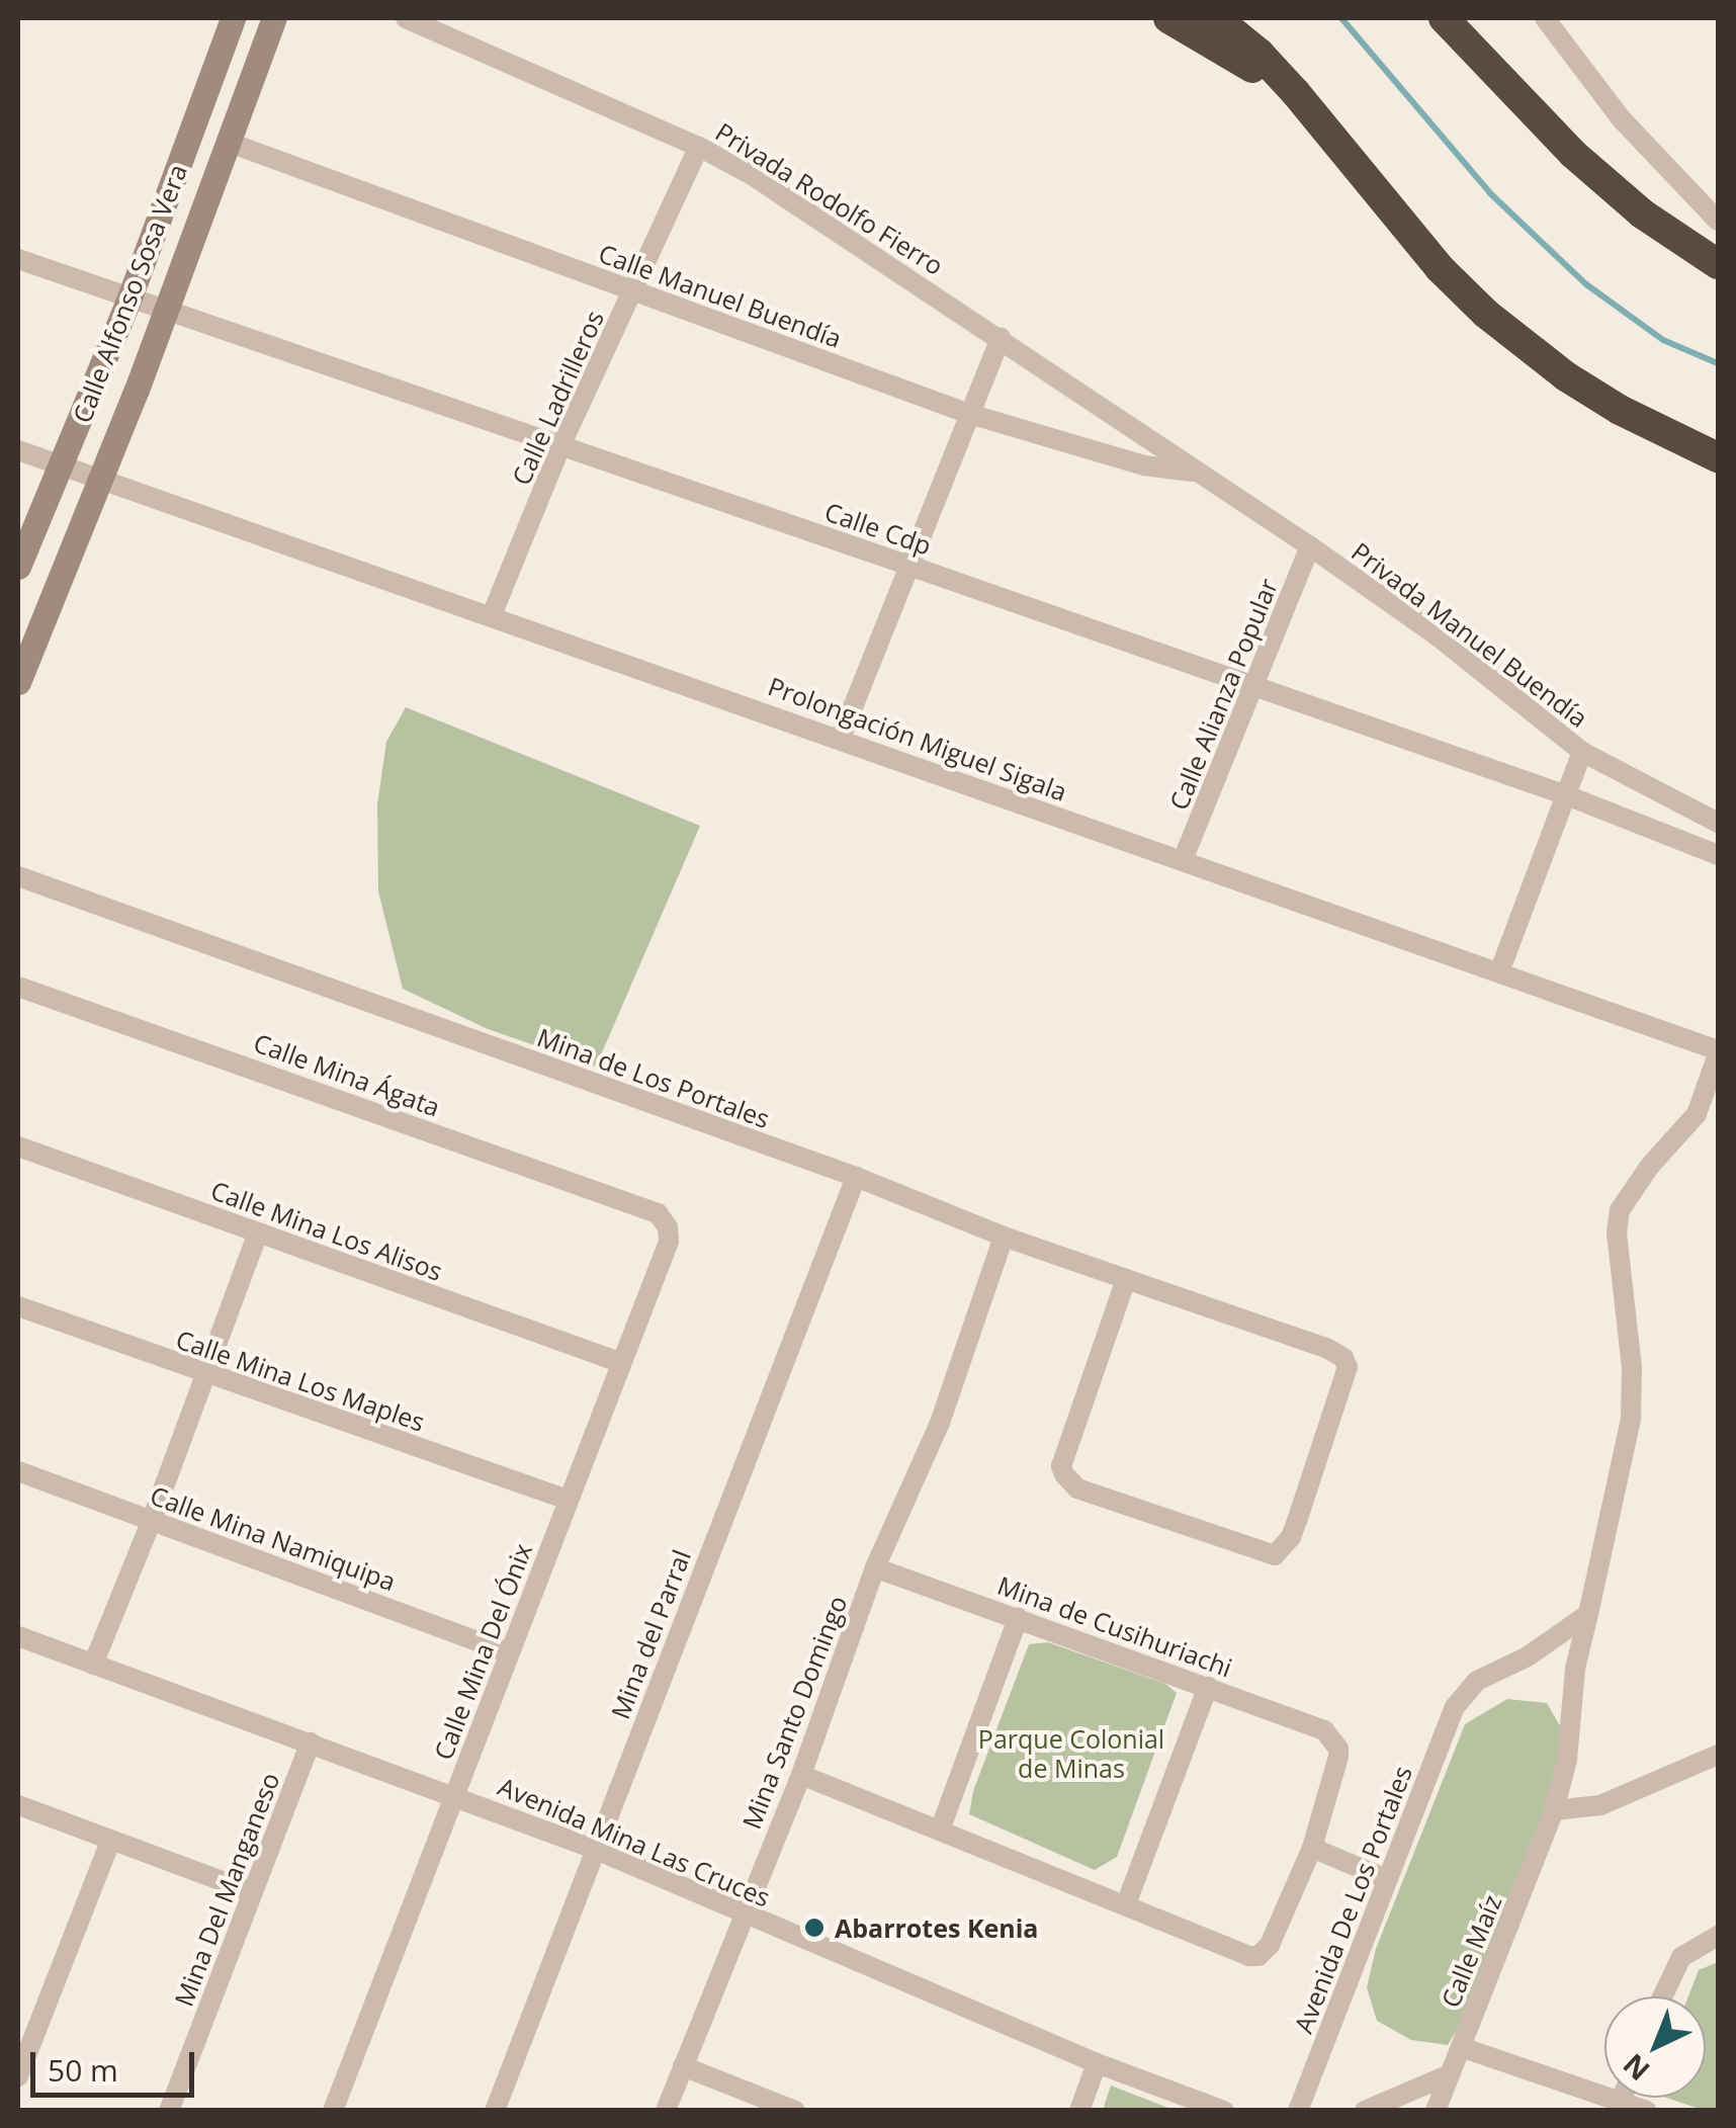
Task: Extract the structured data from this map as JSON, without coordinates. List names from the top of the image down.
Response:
{
  "streets": {
    "main road": ["Calle Alfonso Sosa Vera"],
    "street": [
      "Privada Rodolfo Fierro",
      "Calle Manuel Buendía",
      "Calle Ladrilleros",
      "Calle Cdp",
      "Privada Manuel Buendía",
      "Calle Alianza Popular",
      "Prolongación Miguel Sigala",
      "Calle Mina Ágata",
      "Mina de Los Portales",
      "Calle Mina Los Alisos",
      "Calle Mina Los Maples",
      "Calle Mina Namiquipa",
      "Mina de Cusihuriachi",
      "Mina del Parral",
      "Calle Mina Del Ónix",
      "Mina Santo Domingo",
      "Avenida Mina Las Cruces",
      "Mina Del Manganeso",
      "Avenida De Los Portales",
      "Calle Maíz"
    ]
  },
  "crossings": [
    ["Privada Rodolfo Fierro", "Calle Manuel Buendía"],
    ["Privada Rodolfo Fierro", "Calle Ladrilleros"],
    ["Privada Rodolfo Fierro", "Privada Manuel Buendía"],
    ["Calle Alfonso Sosa Vera", "Calle Manuel Buendía"],
    ["Calle Alfonso Sosa Vera", "Calle Cdp"],
    ["Calle Alfonso Sosa Vera", "Prolongación Miguel Sigala"],
    ["Calle Manuel Buendía", "Calle Ladrilleros"],
    ["Calle Manuel Buendía", "Privada Manuel Buendía"],
    ["Calle Ladrilleros", "Calle Cdp"],
    ["Calle Ladrilleros", "Prolongación Miguel Sigala"],
    ["Calle Cdp", "Calle Alianza Popular"],
    ["Privada Manuel Buendía", "Calle Alianza Popular"],
    ["Calle Alianza Popular", "Prolongación Miguel Sigala"],
    ["Prolongación Miguel Sigala", "Calle Maíz"],
    ["Calle Mina Ágata", "Calle Mina Del Ónix"],
    ["Mina de Los Portales", "Mina del Parral"],
    ["Mina de Los Portales", "Mina Santo Domingo"],
    ["Calle Mina Los Alisos", "Calle Mina Del Ónix"],
    ["Calle Mina Los Maples", "Calle Mina Del Ónix"],
    ["Calle Mina Namiquipa", "Calle Mina Del Ónix"],
    ["Mina de Cusihuriachi", "Mina Santo Domingo"],
    ["Mina del Parral", "Avenida Mina Las Cruces"],
    ["Calle Mina Del Ónix", "Avenida Mina Las Cruces"],
    ["Mina Santo Domingo", "Avenida Mina Las Cruces"],
    ["Avenida Mina Las Cruces", "Mina Del Manganeso"],
    ["Avenida De Los Portales", "Calle Maíz"]
  ],
  "parks": ["Parque Colonial de Minas"],
  "places": ["Abarrotes Kenia"],
  "scale_bar": "50 m",
  "north": "bottom left"
}
